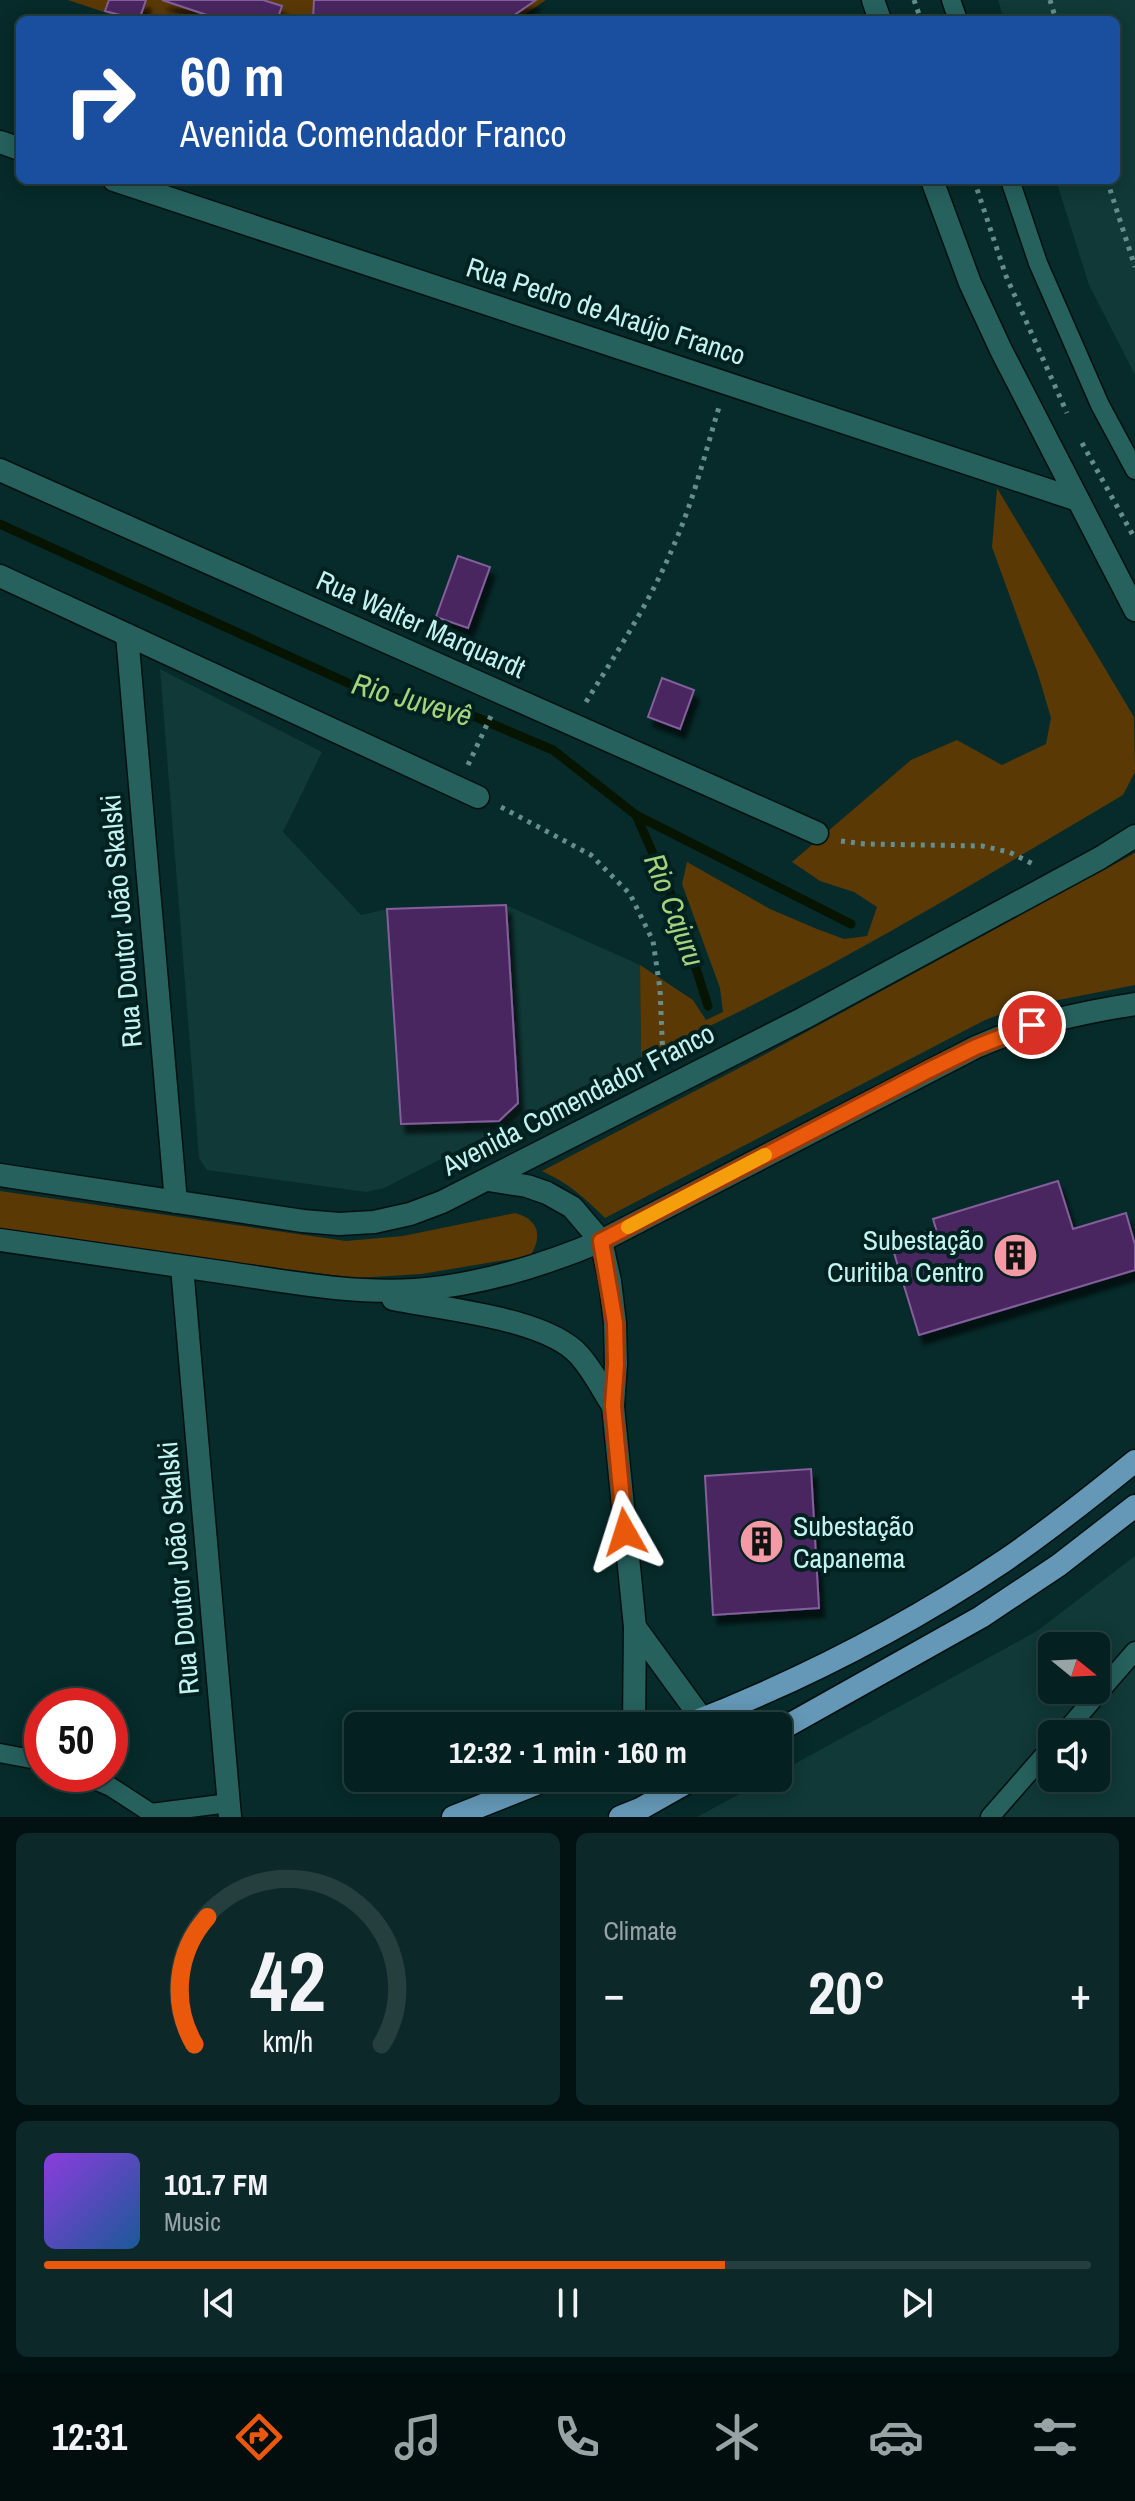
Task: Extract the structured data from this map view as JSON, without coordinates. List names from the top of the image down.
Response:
{
  "streets": {
    "main road": [
      "Rua Pedro de Araújo Franco",
      "Rua Walter Marquardt",
      "Rua Doutor João Skalski",
      "Avenida Comendador Franco"
    ]
  },
  "crossings": [
    ["Rua Doutor João Skalski", "Avenida Comendador Franco"]
  ],
  "water": ["Rio Juvevê", "Rio Cajuru"],
  "places": {
    "building": ["Subestação Curitiba Centro", "Subestação Capanema"]
  },
  "north": "right",
  "page": {
    "turn": ["60 m", "Avenida Comendador Franco"],
    "limit": "50",
    "trip": "12:32 · 1 min · 160 m",
    "tile": "Climate",
    "heat": ["−", "20°", "+"],
    "song": ["101.7 FM", "Music"],
    "tabs": "12:31",
    "gauge": ["42", "km/h"]
  }
}
